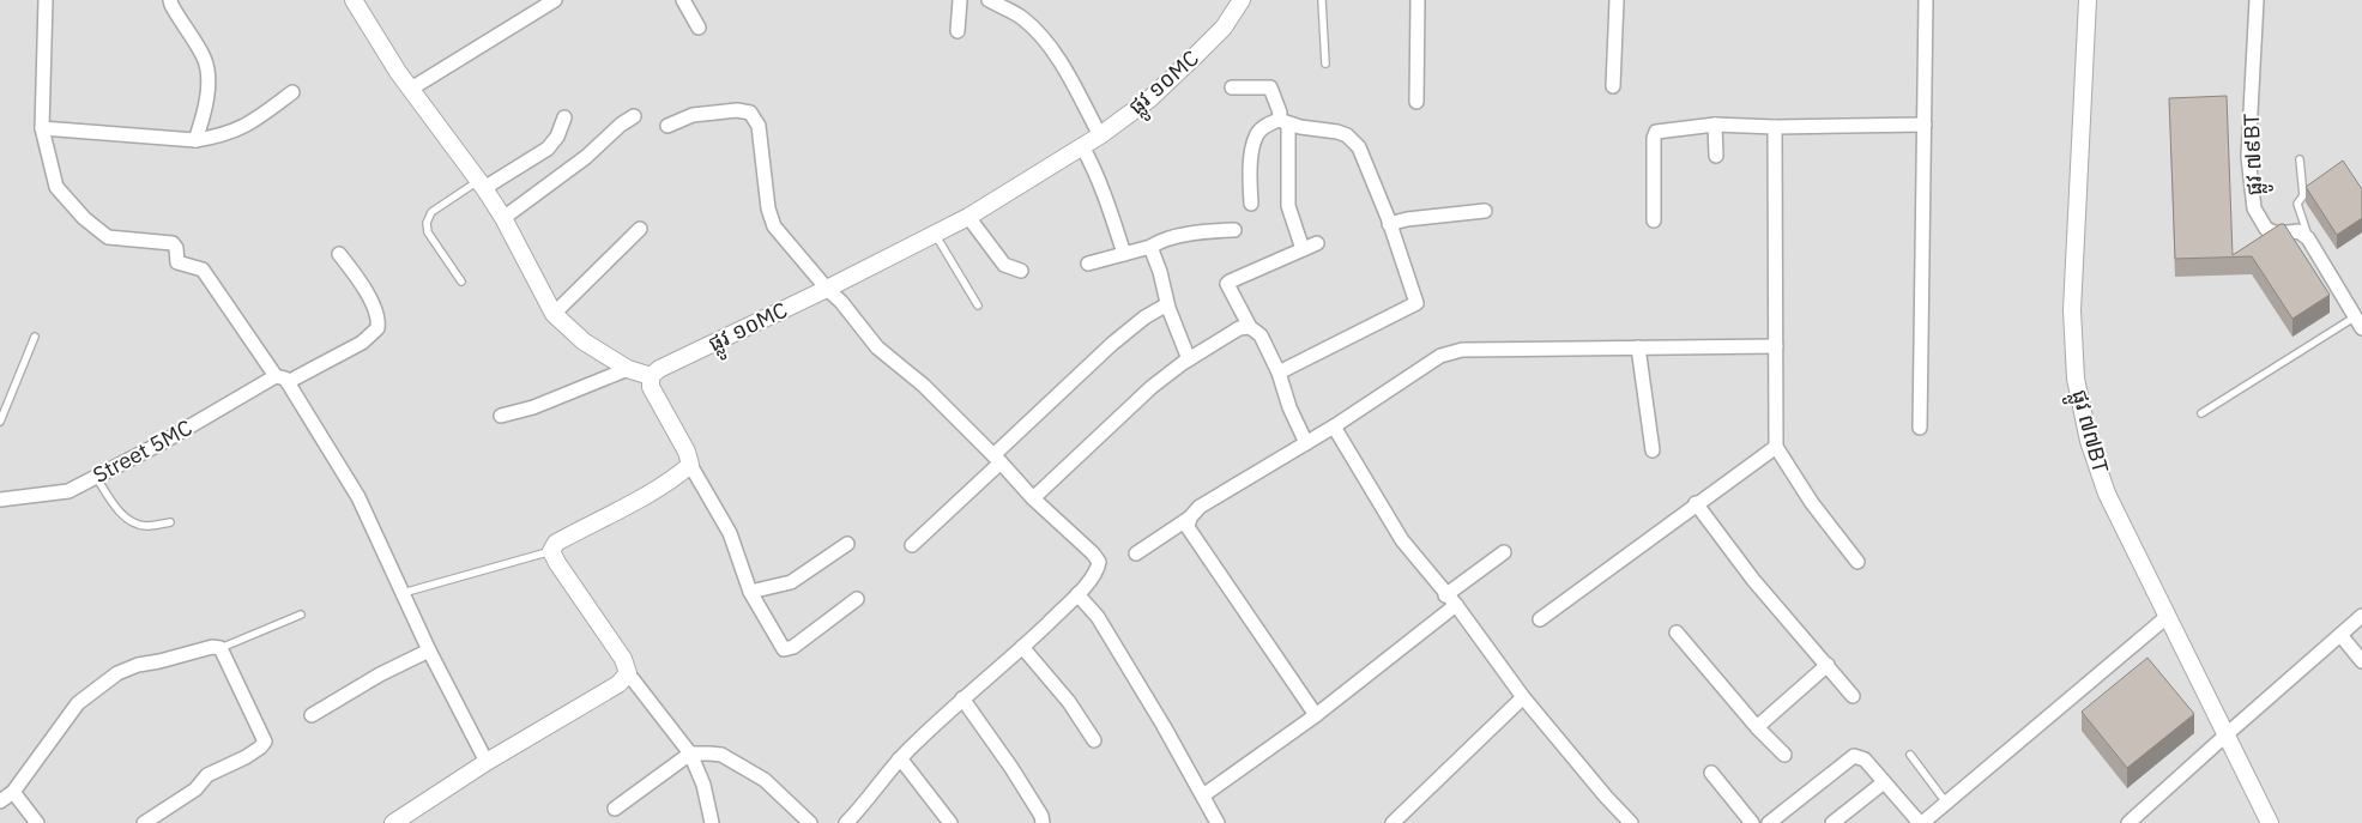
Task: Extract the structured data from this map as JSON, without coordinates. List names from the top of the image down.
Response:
{
  "streets": {
    "street": [
      "ផ្លូវ ១០MC",
      "ផ្លូវ ៧៩BT",
      "ផ្លូវ ៧៧BT",
      "Street 5MC"
    ]
  }
}
